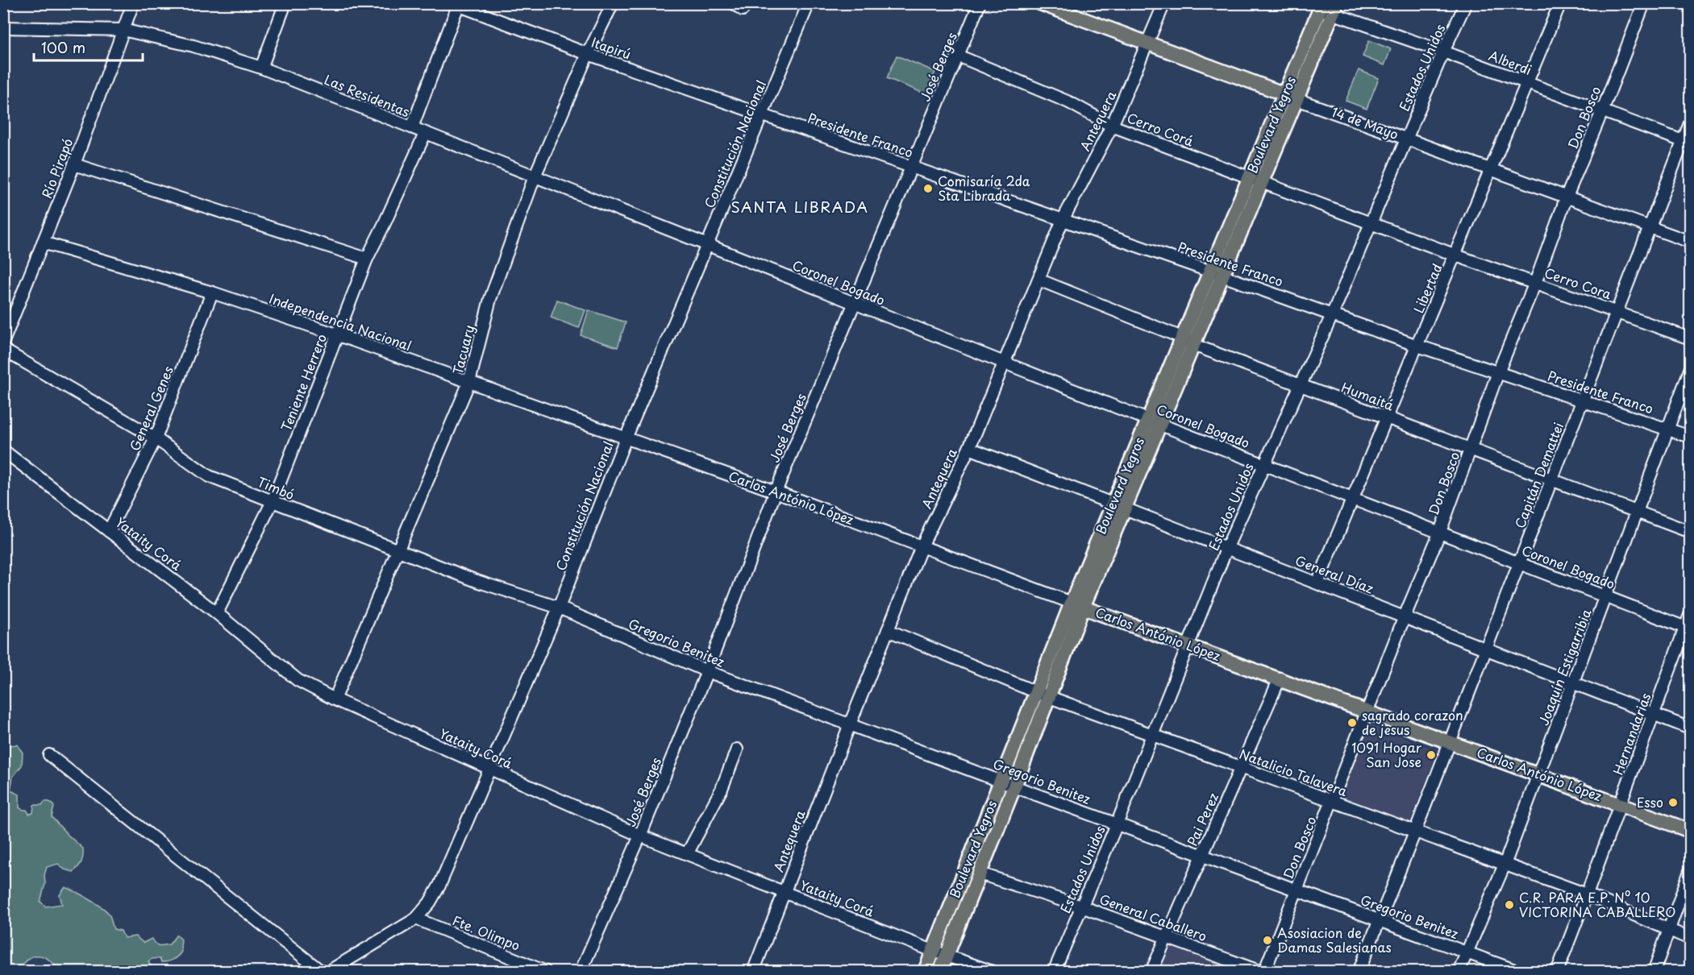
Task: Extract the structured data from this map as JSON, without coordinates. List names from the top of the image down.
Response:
{
  "streets": {
    "main road": ["14 de Mayo", "Boulevard Yegros", "Carlos António López"],
    "street": [
      "Itapirú",
      "Alberdi",
      "José Berges",
      "Estados Unidos",
      "Las Residentas",
      "Don Bosco",
      "Antequera",
      "Cerro Corá",
      "Presidente Franco",
      "Constitución Nacional",
      "Río Pirapó",
      "Coronel Bogado",
      "Cerro Cora",
      "Libertad",
      "Independencia Nacional",
      "Tacuary",
      "Teniente Herrero",
      "Humaitá",
      "General Genes",
      "Capitán Demattei",
      "Timbó",
      "Yataity Corá",
      "General Díaz",
      "Gregorio Benitez",
      "Joaquín Estigarribia",
      "Hernandarias",
      "Natalicio Talavera",
      "Pai Perez",
      "General Caballero",
      "Fte. Olimpo"
    ]
  },
  "crossings": [
    ["Itapirú", "Presidente Franco"],
    ["Itapirú", "Constitución Nacional"],
    ["Itapirú", "Tacuary"],
    ["Alberdi", "Estados Unidos"],
    ["Alberdi", "Don Bosco"],
    ["Alberdi", "Boulevard Yegros"],
    ["Alberdi", "Libertad"],
    ["Alberdi", "Capitán Demattei"],
    ["José Berges", "Cerro Corá"],
    ["José Berges", "Presidente Franco"],
    ["José Berges", "Coronel Bogado"],
    ["José Berges", "Carlos António López"],
    ["José Berges", "Yataity Corá"],
    ["José Berges", "Gregorio Benitez"],
    ["Estados Unidos", "14 de Mayo"],
    ["Estados Unidos", "Cerro Corá"],
    ["Estados Unidos", "Presidente Franco"],
    ["Estados Unidos", "Coronel Bogado"],
    ["Estados Unidos", "Cerro Cora"],
    ["Estados Unidos", "Humaitá"],
    ["Estados Unidos", "Carlos António López"],
    ["Estados Unidos", "General Díaz"],
    ["Estados Unidos", "Gregorio Benitez"],
    ["Estados Unidos", "Natalicio Talavera"],
    ["Estados Unidos", "General Caballero"],
    ["Las Residentas", "Constitución Nacional"],
    ["Las Residentas", "Río Pirapó"],
    ["Las Residentas", "Coronel Bogado"],
    ["Las Residentas", "Tacuary"],
    ["Las Residentas", "Teniente Herrero"],
    ["Don Bosco", "14 de Mayo"],
    ["Don Bosco", "Presidente Franco"],
    ["Don Bosco", "Coronel Bogado"],
    ["Don Bosco", "Cerro Cora"],
    ["Don Bosco", "Humaitá"],
    ["Don Bosco", "Carlos António López"],
    ["Don Bosco", "General Díaz"],
    ["Don Bosco", "Gregorio Benitez"],
    ["Don Bosco", "Natalicio Talavera"],
    ["Don Bosco", "General Caballero"],
    ["Antequera", "14 de Mayo"],
    ["Antequera", "Cerro Corá"],
    ["Antequera", "Presidente Franco"],
    ["Antequera", "Coronel Bogado"],
    ["Antequera", "Humaitá"],
    ["Antequera", "Carlos António López"],
    ["Antequera", "Yataity Corá"],
    ["Antequera", "General Díaz"],
    ["Antequera", "Gregorio Benitez"],
    ["Antequera", "Natalicio Talavera"],
    ["14 de Mayo", "Boulevard Yegros"],
    ["14 de Mayo", "Libertad"],
    ["14 de Mayo", "Capitán Demattei"],
    ["Boulevard Yegros", "Cerro Corá"],
    ["Boulevard Yegros", "Presidente Franco"],
    ["Boulevard Yegros", "Coronel Bogado"],
    ["Boulevard Yegros", "Humaitá"],
    ["Boulevard Yegros", "Carlos António López"],
    ["Boulevard Yegros", "Yataity Corá"],
    ["Boulevard Yegros", "General Díaz"],
    ["Boulevard Yegros", "Gregorio Benitez"],
    ["Boulevard Yegros", "Natalicio Talavera"],
    ["Boulevard Yegros", "General Caballero"],
    ["Cerro Corá", "Cerro Cora"],
    ["Presidente Franco", "Constitución Nacional"],
    ["Presidente Franco", "Libertad"],
    ["Presidente Franco", "Capitán Demattei"],
    ["Presidente Franco", "Joaquín Estigarribia"],
    ["Constitución Nacional", "Coronel Bogado"],
    ["Constitución Nacional", "Independencia Nacional"],
    ["Constitución Nacional", "Timbó"],
    ["Constitución Nacional", "Carlos António López"],
    ["Constitución Nacional", "Yataity Corá"],
    ["Constitución Nacional", "Gregorio Benitez"],
    ["Constitución Nacional", "Fte. Olimpo"],
    ["Río Pirapó", "Independencia Nacional"],
    ["Coronel Bogado", "Libertad"],
    ["Coronel Bogado", "Capitán Demattei"],
    ["Coronel Bogado", "Joaquín Estigarribia"],
    ["Coronel Bogado", "Hernandarias"],
    ["Cerro Cora", "Libertad"],
    ["Cerro Cora", "Capitán Demattei"],
    ["Libertad", "Humaitá"],
    ["Libertad", "General Díaz"],
    ["Independencia Nacional", "Tacuary"],
    ["Independencia Nacional", "Teniente Herrero"],
    ["Independencia Nacional", "General Genes"],
    ["Independencia Nacional", "Carlos António López"],
    ["Tacuary", "Timbó"],
    ["Tacuary", "Yataity Corá"],
    ["Teniente Herrero", "Timbó"],
    ["Teniente Herrero", "Yataity Corá"],
    ["Humaitá", "Capitán Demattei"],
    ["Humaitá", "Joaquín Estigarribia"],
    ["General Genes", "Timbó"],
    ["General Genes", "Yataity Corá"],
    ["Capitán Demattei", "Carlos António López"],
    ["Capitán Demattei", "General Díaz"],
    ["Capitán Demattei", "Gregorio Benitez"],
    ["Capitán Demattei", "Natalicio Talavera"],
    ["Timbó", "Gregorio Benitez"],
    ["Carlos António López", "Joaquín Estigarribia"],
    ["Carlos António López", "Hernandarias"],
    ["Carlos António López", "Pai Perez"],
    ["General Díaz", "Joaquín Estigarribia"],
    ["General Díaz", "Hernandarias"],
    ["Gregorio Benitez", "Joaquín Estigarribia"],
    ["Gregorio Benitez", "Pai Perez"],
    ["Joaquín Estigarribia", "Natalicio Talavera"],
    ["Hernandarias", "Natalicio Talavera"],
    ["Natalicio Talavera", "Pai Perez"],
    ["Pai Perez", "General Caballero"]
  ],
  "districts": ["SANTA LIBRADA"],
  "places": [
    "Comisaría 2da Sta Librada",
    "sagrado corazon de jesus",
    "1091 Hogar San Jose",
    "Esso",
    "C.R. PARA E.P. Nº 10 VICTORINA CABALLERO",
    "Asosiacion de Damas Salesianas"
  ],
  "scale_bar": "100 m"
}
